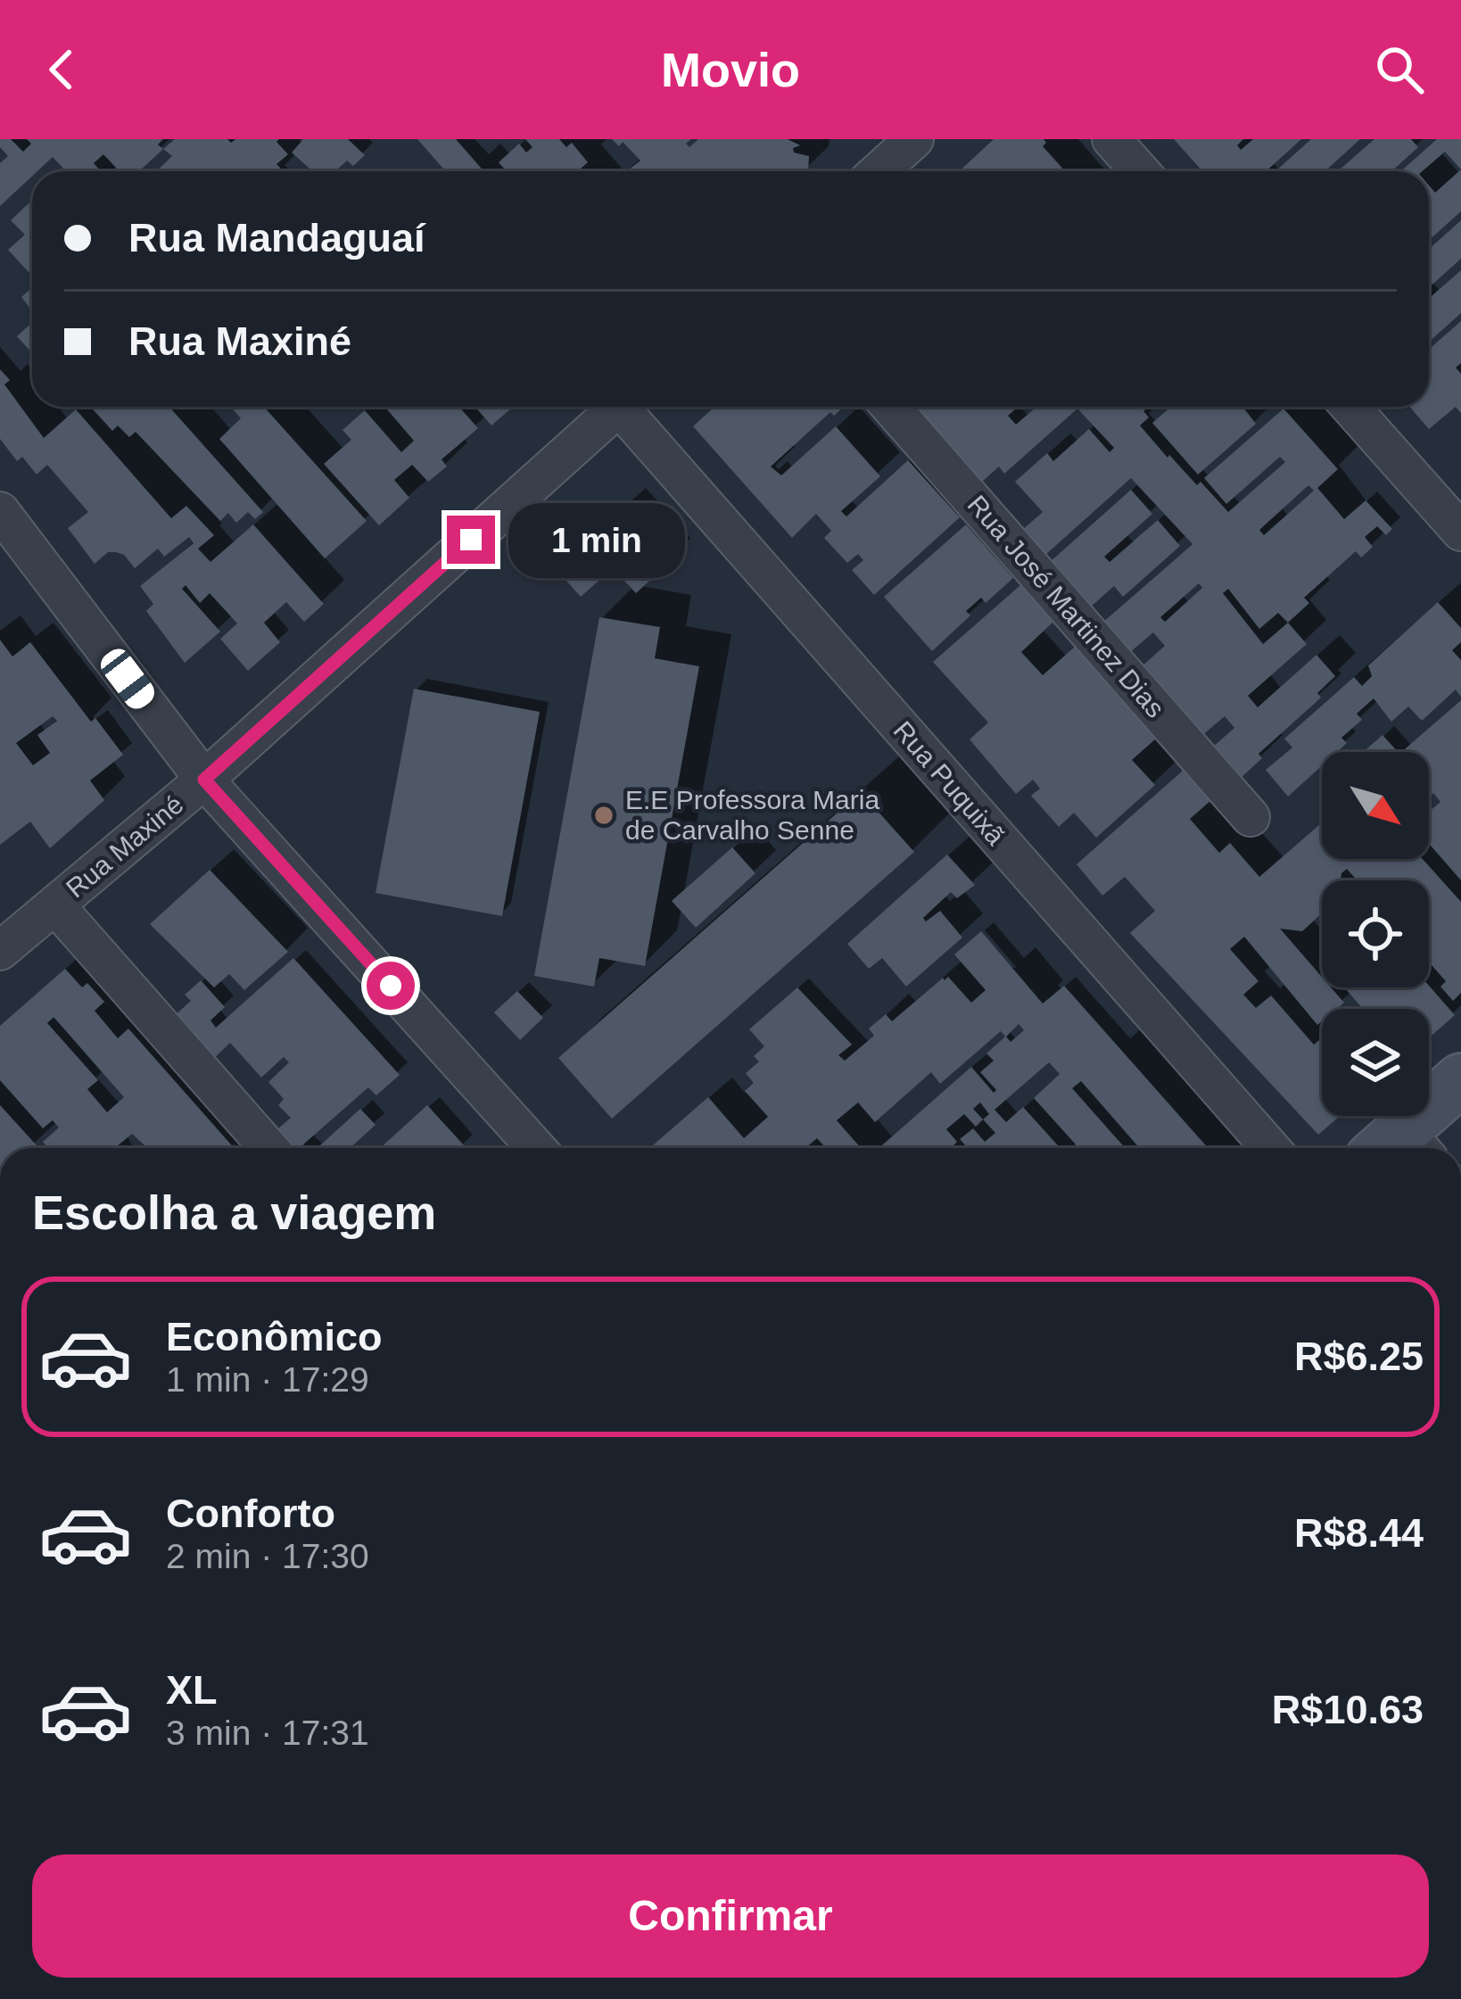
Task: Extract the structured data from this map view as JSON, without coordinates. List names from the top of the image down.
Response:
{
  "streets": {
    "street": ["Rua José Martinez Dias", "Rua Puquixã", "Rua Maxiné"]
  },
  "places": ["E.E Professora Maria de Carvalho Senne"],
  "north": "bottom right",
  "page": {
    "header": "Movio",
    "banner": ["Rua Mandaguaí", "Rua Maxiné"],
    "bubble": "1 min",
    "heading": "Escolha a viagem",
    "list": [
      {
        "name": "Econômico",
        "note": "1 min · 17:29",
        "value": "R$6.25"
      },
      {
        "name": "Conforto",
        "note": "2 min · 17:30",
        "value": "R$8.44"
      },
      {
        "name": "XL",
        "note": "3 min · 17:31",
        "value": "R$10.63"
      }
    ],
    "buttons": "Confirmar"
  }
}
